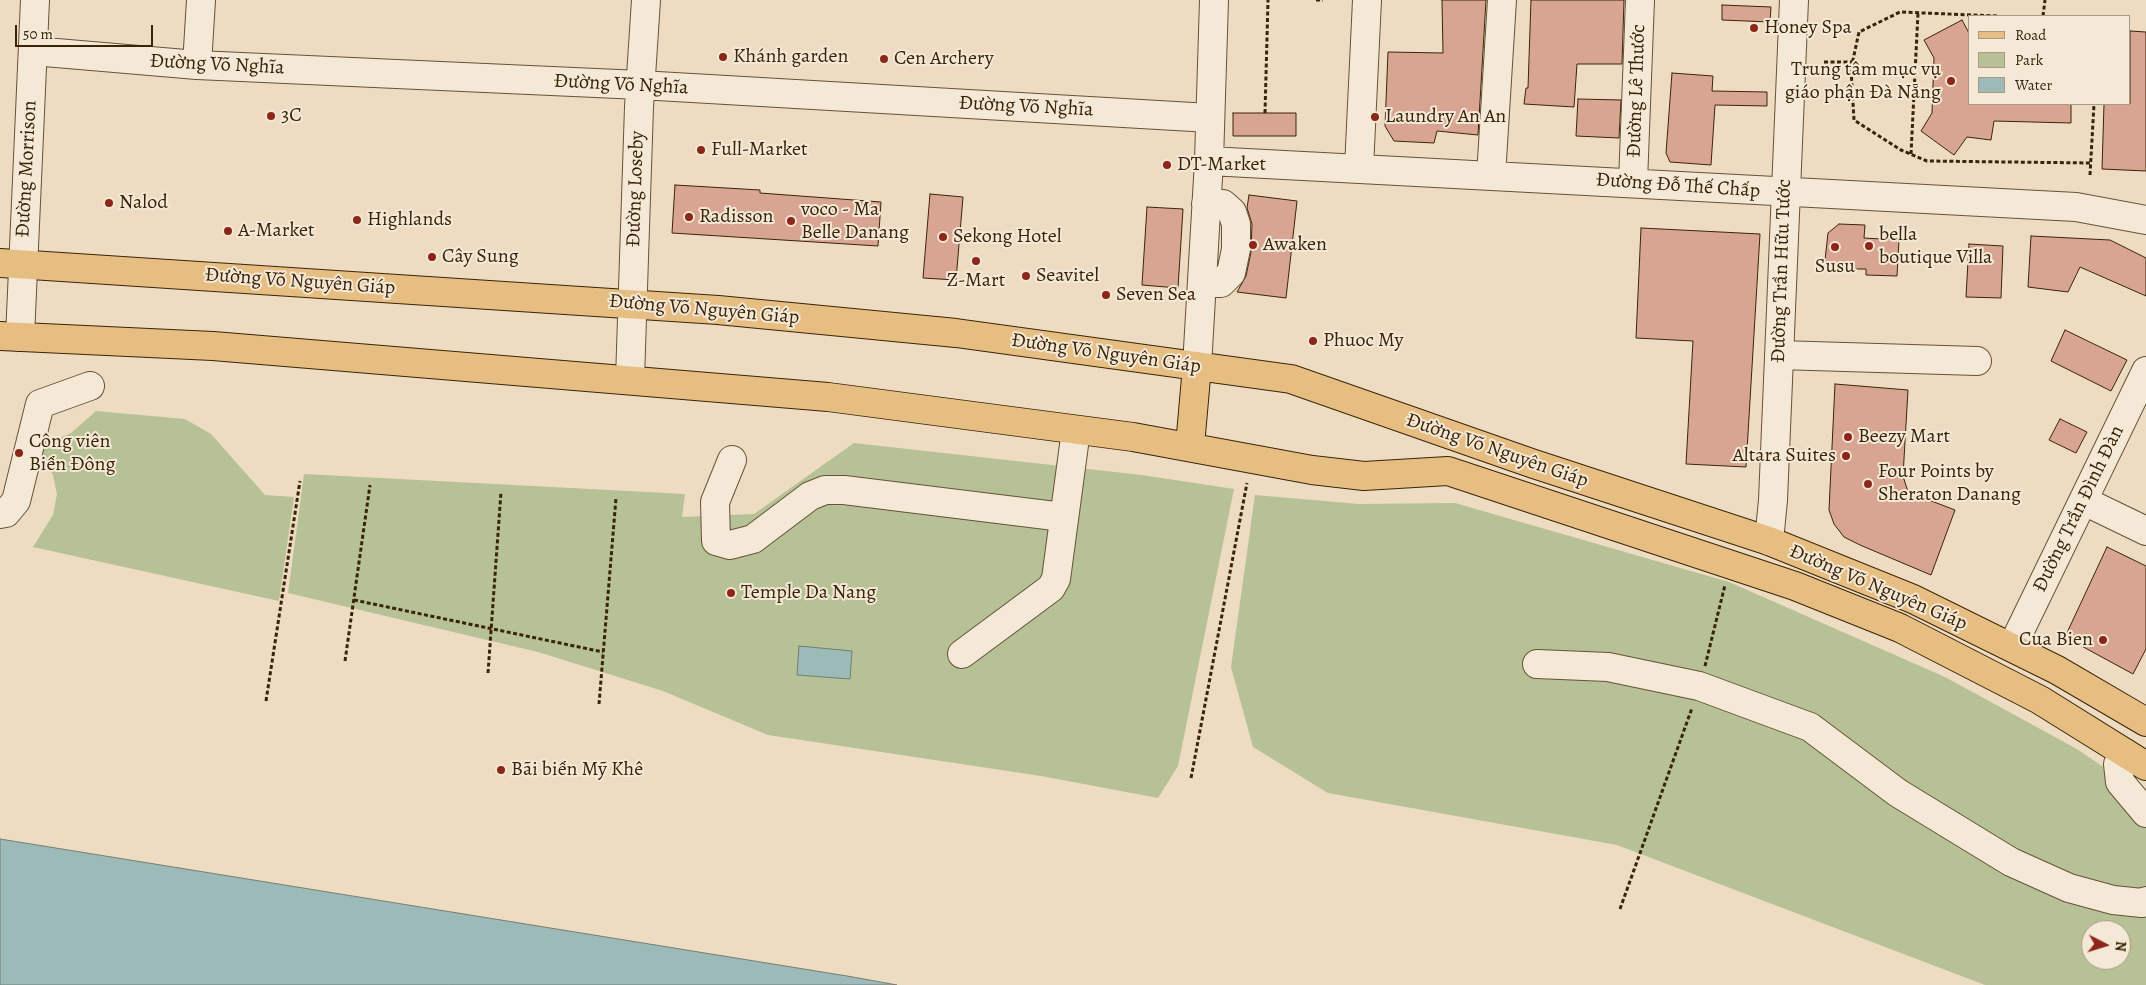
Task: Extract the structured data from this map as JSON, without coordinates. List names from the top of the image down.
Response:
{
  "streets": {
    "main road": ["Đường Võ Nguyên Giáp"],
    "street": [
      "Đường Võ Nghĩa",
      "Đường Lê Thước",
      "Đường Morrison",
      "Đường Đỗ Thế Chấp",
      "Đường Loseby",
      "Đường Trần Hữu Tước",
      "Đường Trần Đình Đàn"
    ]
  },
  "crossings": [
    ["Đường Võ Nghĩa", "Đường Morrison"],
    ["Đường Võ Nghĩa", "Đường Loseby"],
    ["Đường Lê Thước", "Đường Đỗ Thế Chấp"],
    ["Đường Morrison", "Đường Võ Nguyên Giáp"],
    ["Đường Đỗ Thế Chấp", "Đường Trần Hữu Tước"],
    ["Đường Loseby", "Đường Võ Nguyên Giáp"],
    ["Đường Trần Hữu Tước", "Đường Võ Nguyên Giáp"],
    ["Đường Võ Nguyên Giáp", "Đường Trần Đình Đàn"]
  ],
  "places": [
    "Honey Spa",
    "Khánh garden",
    "Cen Archery",
    "Trung tâm mục vụ giáo phận Đà Nẵng",
    "3C",
    "Laundry An An",
    "Full-Market",
    "DT-Market",
    "Nalod",
    "Radisson",
    "Highlands",
    "voco - Ma Belle Danang",
    "A-Market",
    "Sekong Hotel",
    "Awaken",
    "bella boutique Villa",
    "Susu",
    "Cây Sung",
    "Z-Mart",
    "Seavitel",
    "Seven Sea",
    "Phuoc My",
    "Beezy Mart",
    "Công viên Biển Đông",
    "Altara Suites",
    "Four Points by Sheraton Danang",
    "Temple Da Nang",
    "Cua Bien",
    "Bãi biển Mỹ Khê"
  ],
  "legend": ["Road", "Park", "Water"],
  "scale_bar": "50 m",
  "north": "right"
}
